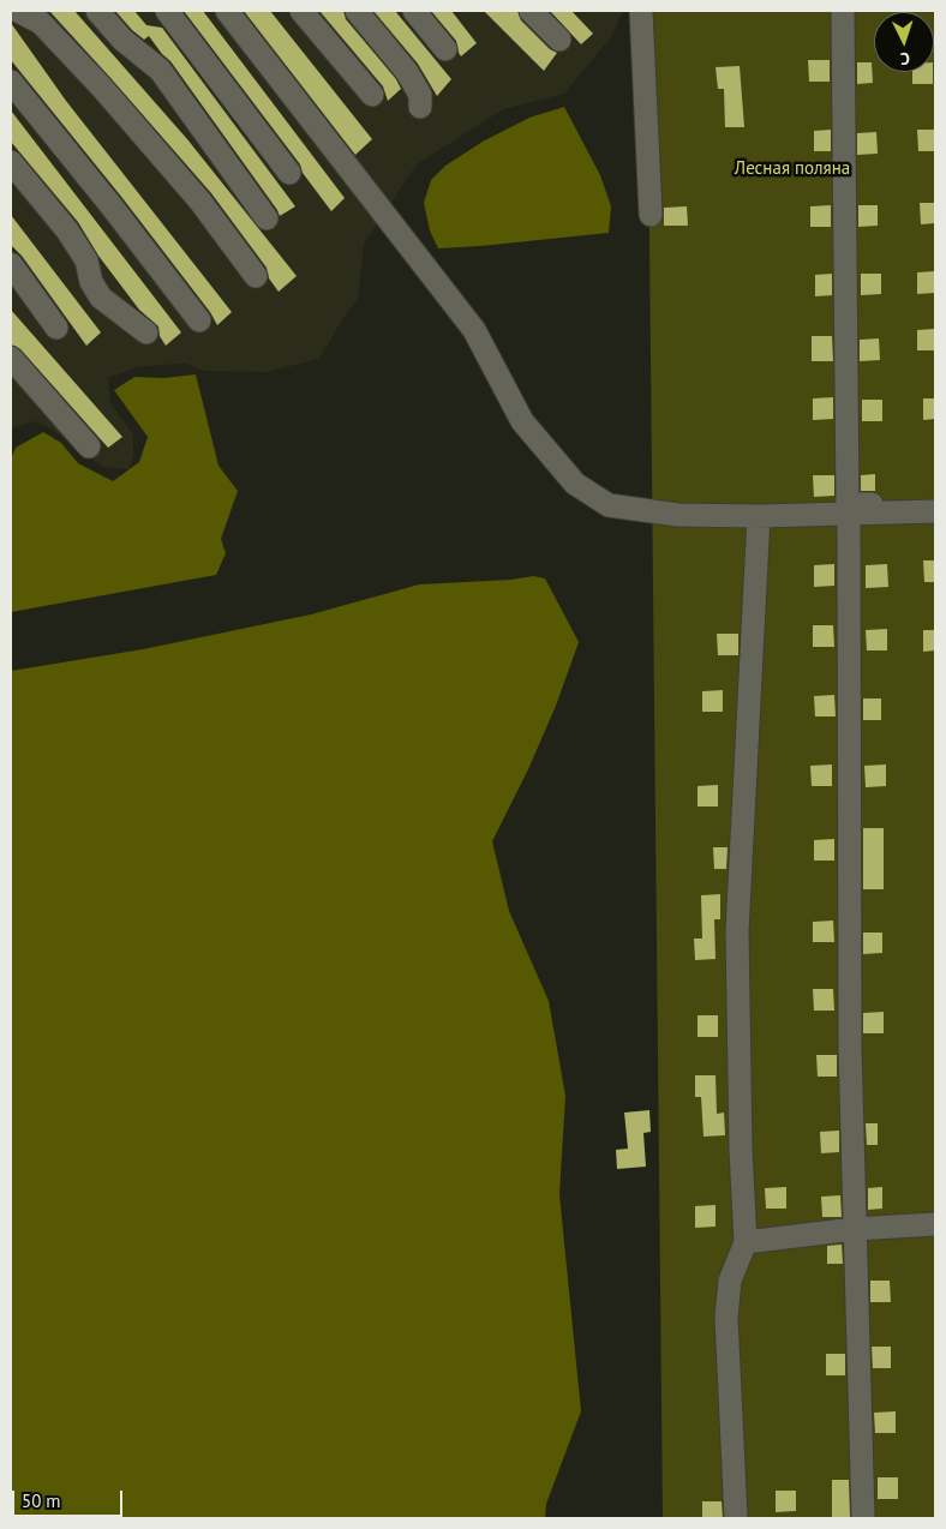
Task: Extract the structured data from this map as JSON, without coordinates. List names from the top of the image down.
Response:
{
  "parks": ["Лесная поляна"],
  "scale_bar": "50 m",
  "north": "bottom"
}
